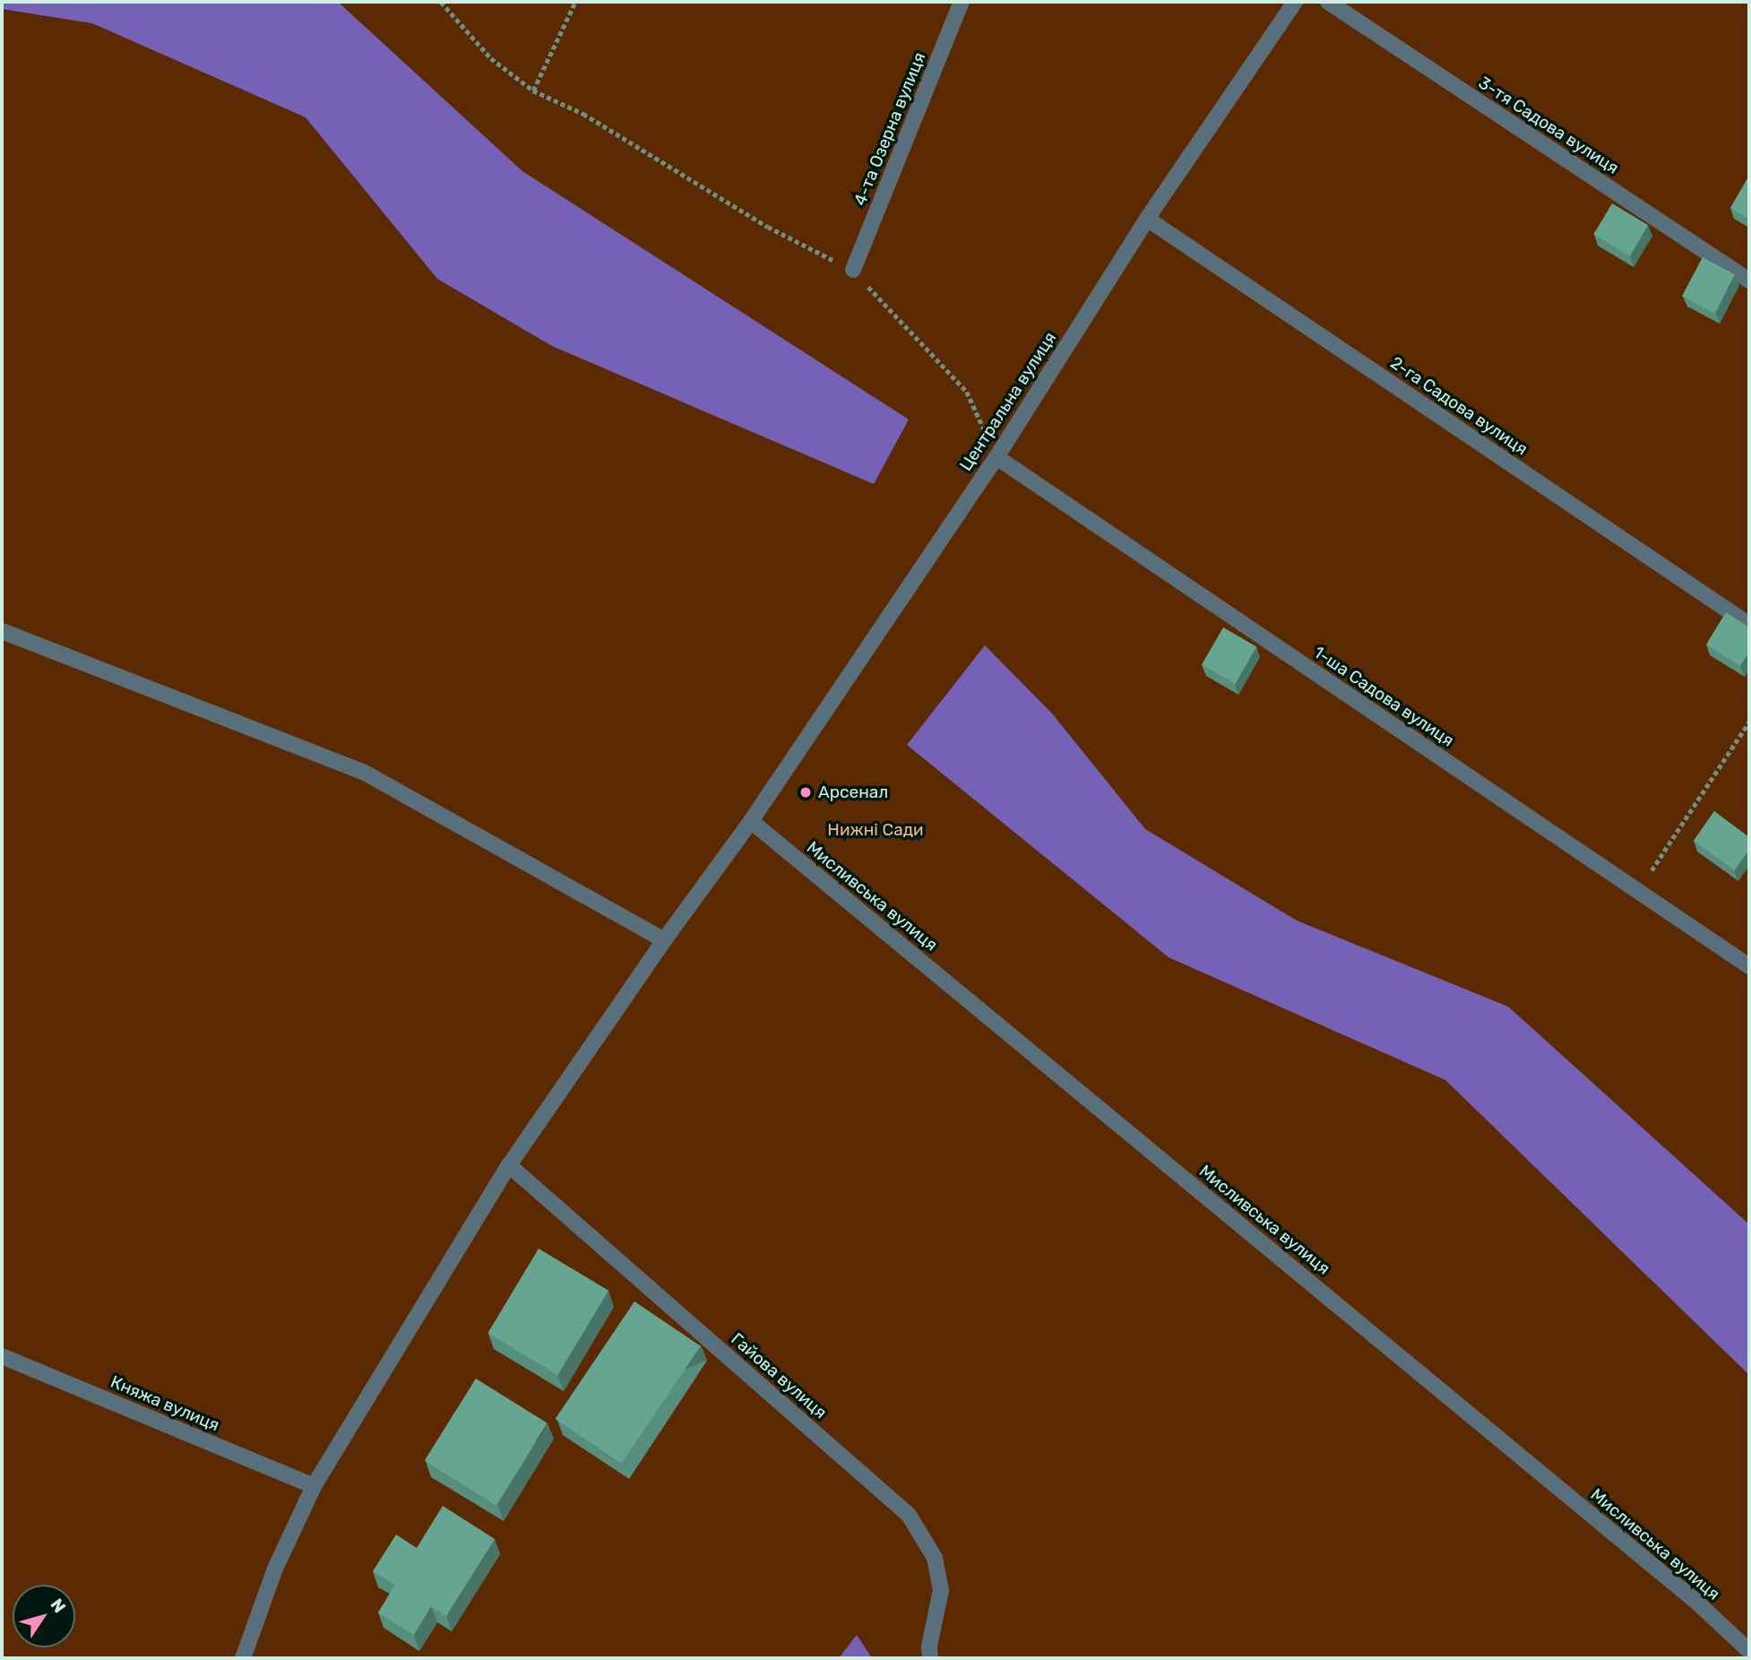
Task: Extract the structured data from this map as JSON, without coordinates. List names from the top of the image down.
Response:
{
  "streets": {
    "street": [
      "3-тя Садова вулиця",
      "4-та Озерна вулиця",
      "Центральна вулиця",
      "2-га Садова вулиця",
      "1-ша Садова вулиця",
      "Мисливська вулиця",
      "Гайова вулиця",
      "Княжа вулиця"
    ]
  },
  "crossings": [
    ["Центральна вулиця", "2-га Садова вулиця"],
    ["Центральна вулиця", "1-ша Садова вулиця"],
    ["Центральна вулиця", "Мисливська вулиця"],
    ["Центральна вулиця", "Гайова вулиця"],
    ["Центральна вулиця", "Княжа вулиця"]
  ],
  "parks": ["Нижні Сади"],
  "places": ["Арсенал"],
  "north": "top right"
}
